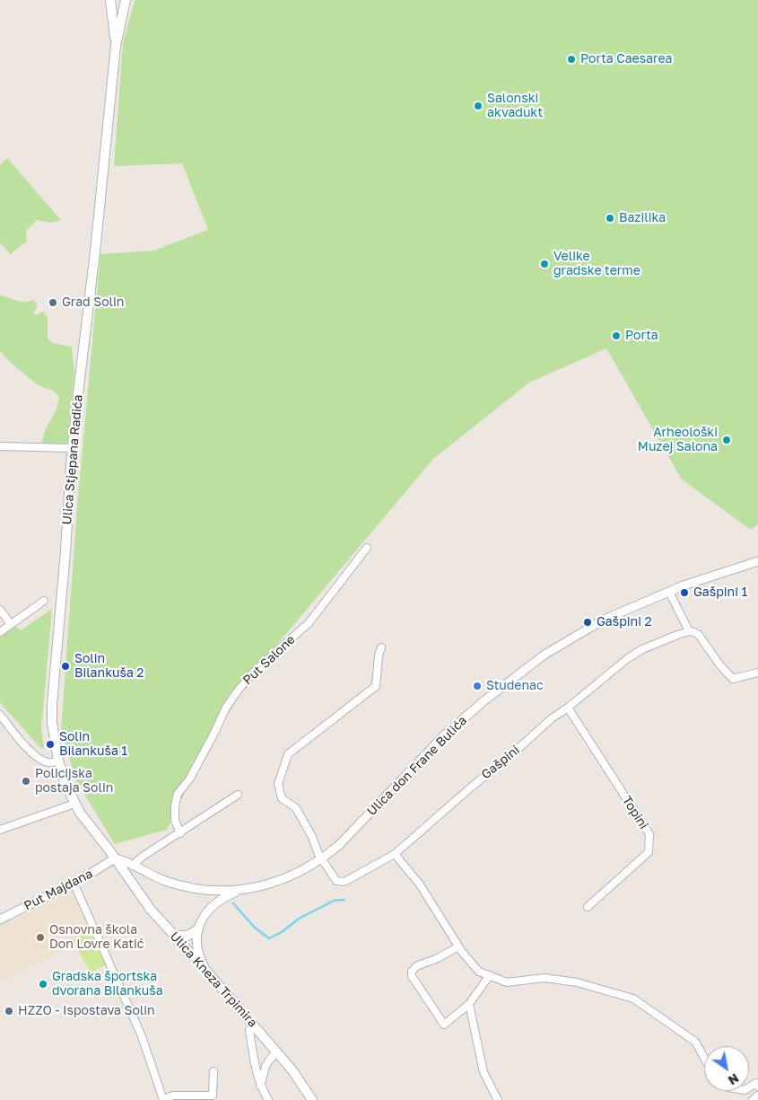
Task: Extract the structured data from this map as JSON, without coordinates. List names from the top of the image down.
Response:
{
  "streets": {
    "main road": ["Ulica Stjepana Radića", "Ulica Kneza Trpimira"],
    "street": [
      "Put Salone",
      "Gašpini",
      "Ulica don Frane Bulića",
      "Topini",
      "Put Majdana"
    ]
  },
  "crossings": [
    ["Ulica Stjepana Radića", "Ulica don Frane Bulića"],
    ["Ulica Stjepana Radića", "Put Majdana"],
    ["Ulica Stjepana Radića", "Ulica Kneza Trpimira"],
    ["Gašpini", "Ulica don Frane Bulića"],
    ["Gašpini", "Topini"],
    ["Ulica don Frane Bulića", "Put Majdana"],
    ["Ulica don Frane Bulića", "Ulica Kneza Trpimira"],
    ["Put Majdana", "Ulica Kneza Trpimira"]
  ],
  "places": [
    "Porta Caesarea",
    "Salonski akvadukt",
    "Bazilika",
    "Velike gradske terme",
    "Grad Solin",
    "Porta",
    "Arheološki Muzej Salona",
    "Gašpini 1",
    "Gašpini 2",
    "Solin Bilankuša 2",
    "Studenac",
    "Solin Bilankuša 1",
    "Policijska postaja Solin",
    "Osnovna škola Don Lovre Katić",
    "Gradska športska dvorana Bilankuša",
    "HZZO - Ispostava Solin"
  ],
  "north": "bottom right"
}
